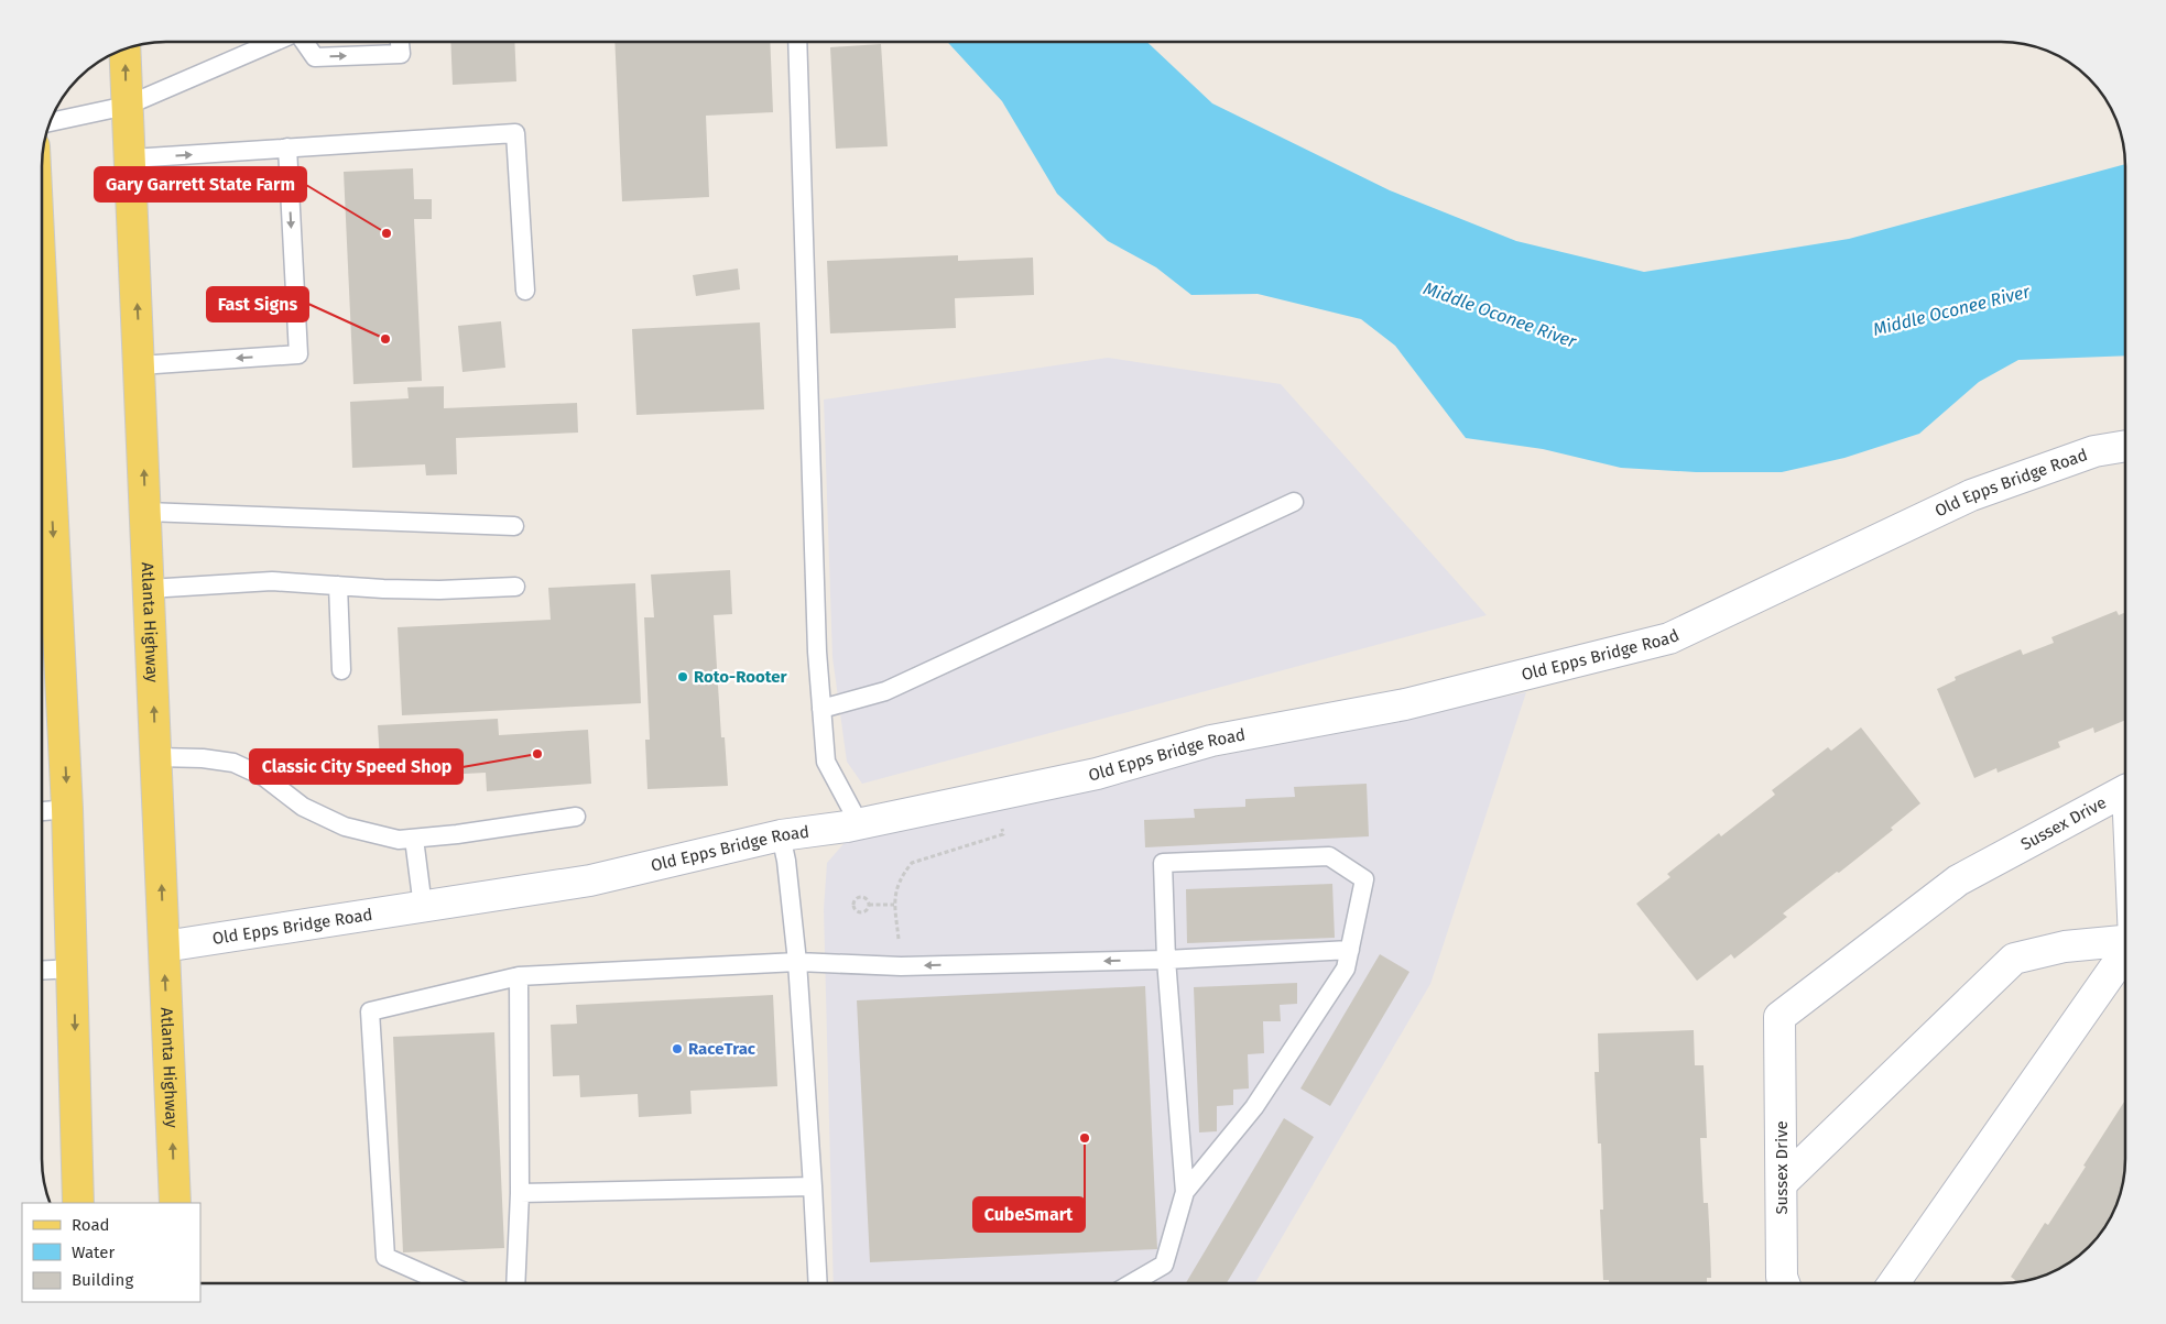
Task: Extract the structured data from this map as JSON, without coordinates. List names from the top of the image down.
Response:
{
  "streets": {
    "main road": ["Atlanta Highway"],
    "street": ["Old Epps Bridge Road", "Sussex Drive"]
  },
  "crossings": [
    ["Old Epps Bridge Road", "Atlanta Highway"]
  ],
  "water": ["Middle Oconee River"],
  "places": [
    "Gary Garrett State Farm",
    "Fast Signs",
    "Roto-Rooter",
    "Classic City Speed Shop",
    "RaceTrac",
    "CubeSmart"
  ],
  "legend": ["Road", "Water", "Building"]
}
